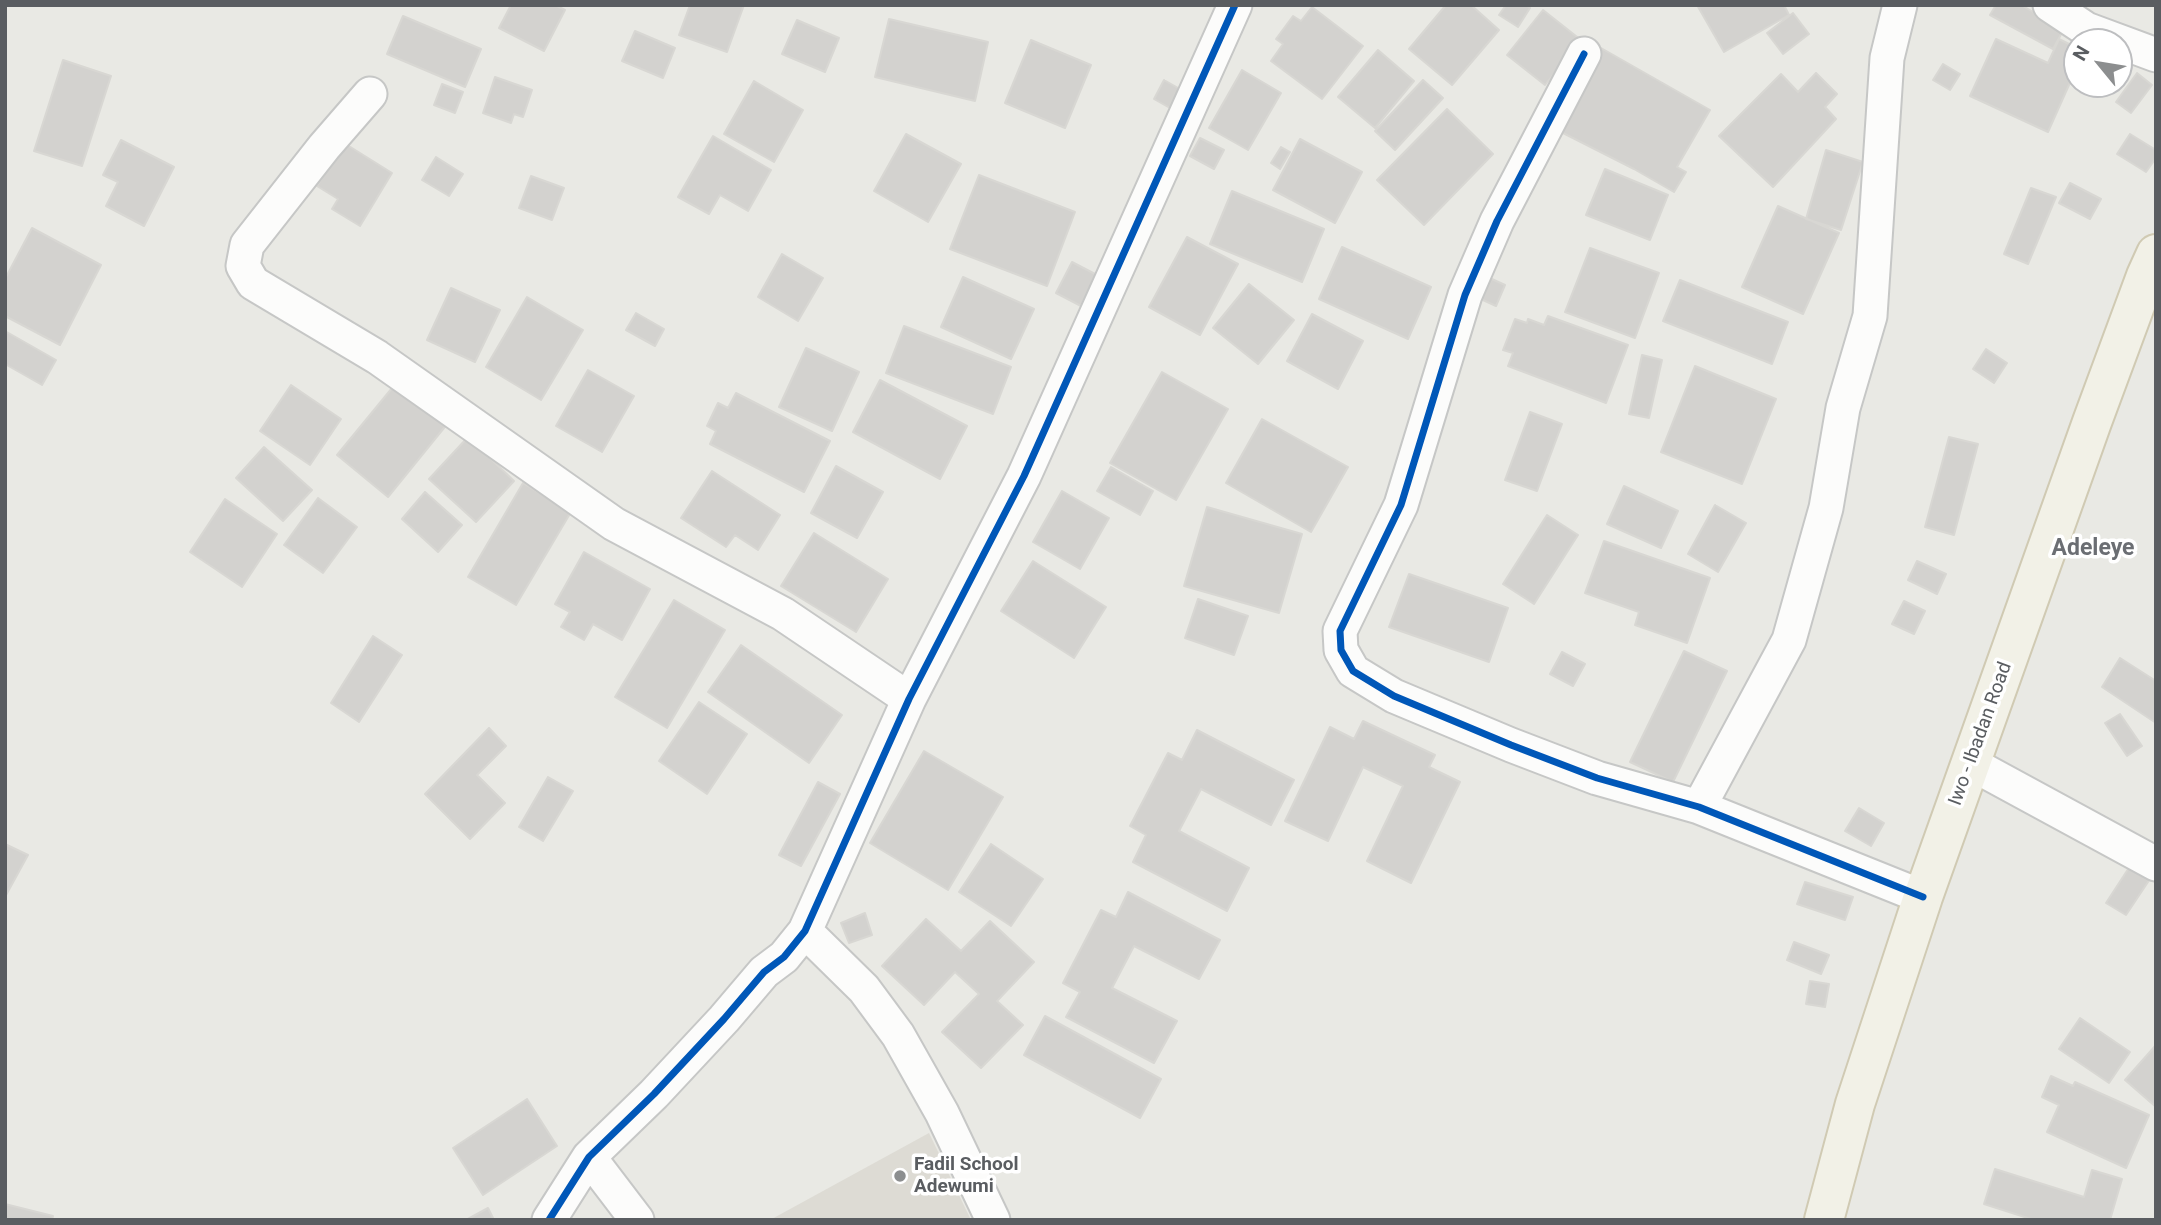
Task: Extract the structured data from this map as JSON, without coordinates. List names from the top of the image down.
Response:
{
  "streets": {
    "main road": ["Iwo - Ibadan Road"]
  },
  "districts": ["Adeleye"],
  "places": ["Fadil School Adewumi"],
  "north": "top left"
}
